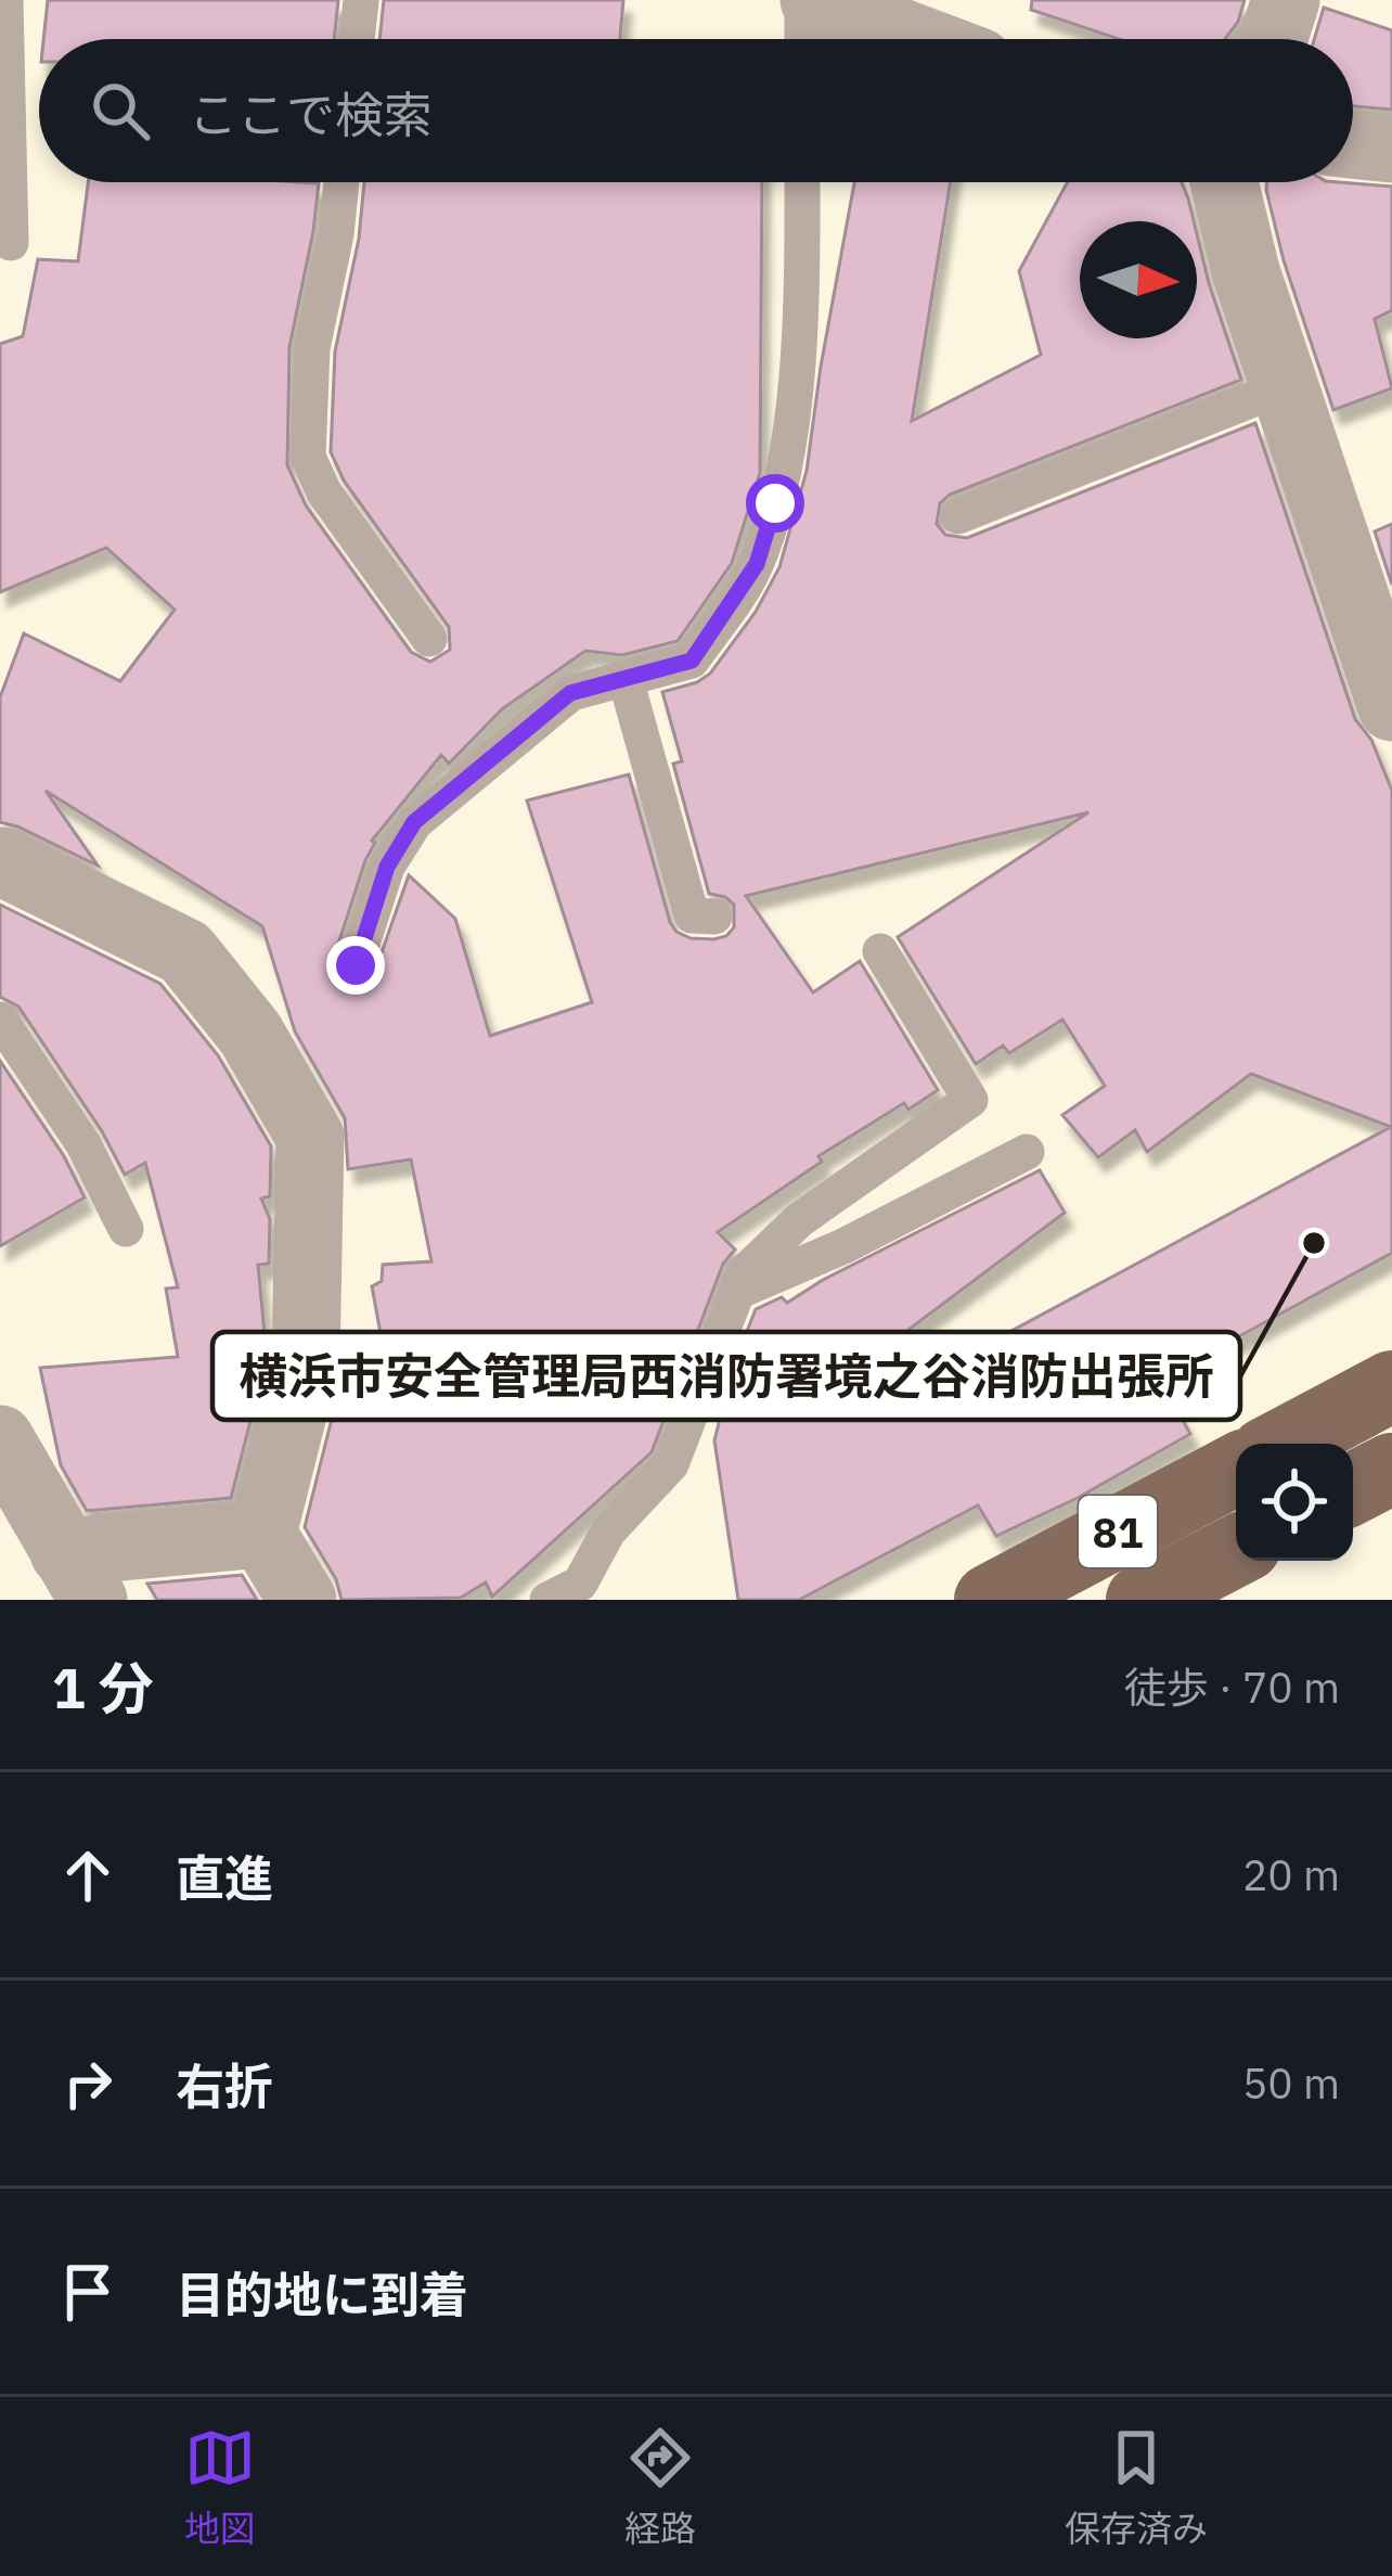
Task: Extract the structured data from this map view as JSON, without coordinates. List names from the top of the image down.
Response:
{
  "streets": {
    "main road": ["81"]
  },
  "places": ["横浜市安全管理局西消防署境之谷消防出張所"],
  "north": "right",
  "page": {
    "search": "ここで検索",
    "heading": ["1 分", "徒歩 · 70 m"],
    "list": [
      ["直進", "20 m"],
      ["右折", "50 m"],
      "目的地に到着"
    ],
    "nav": ["地図", "経路", "保存済み"]
  }
}
